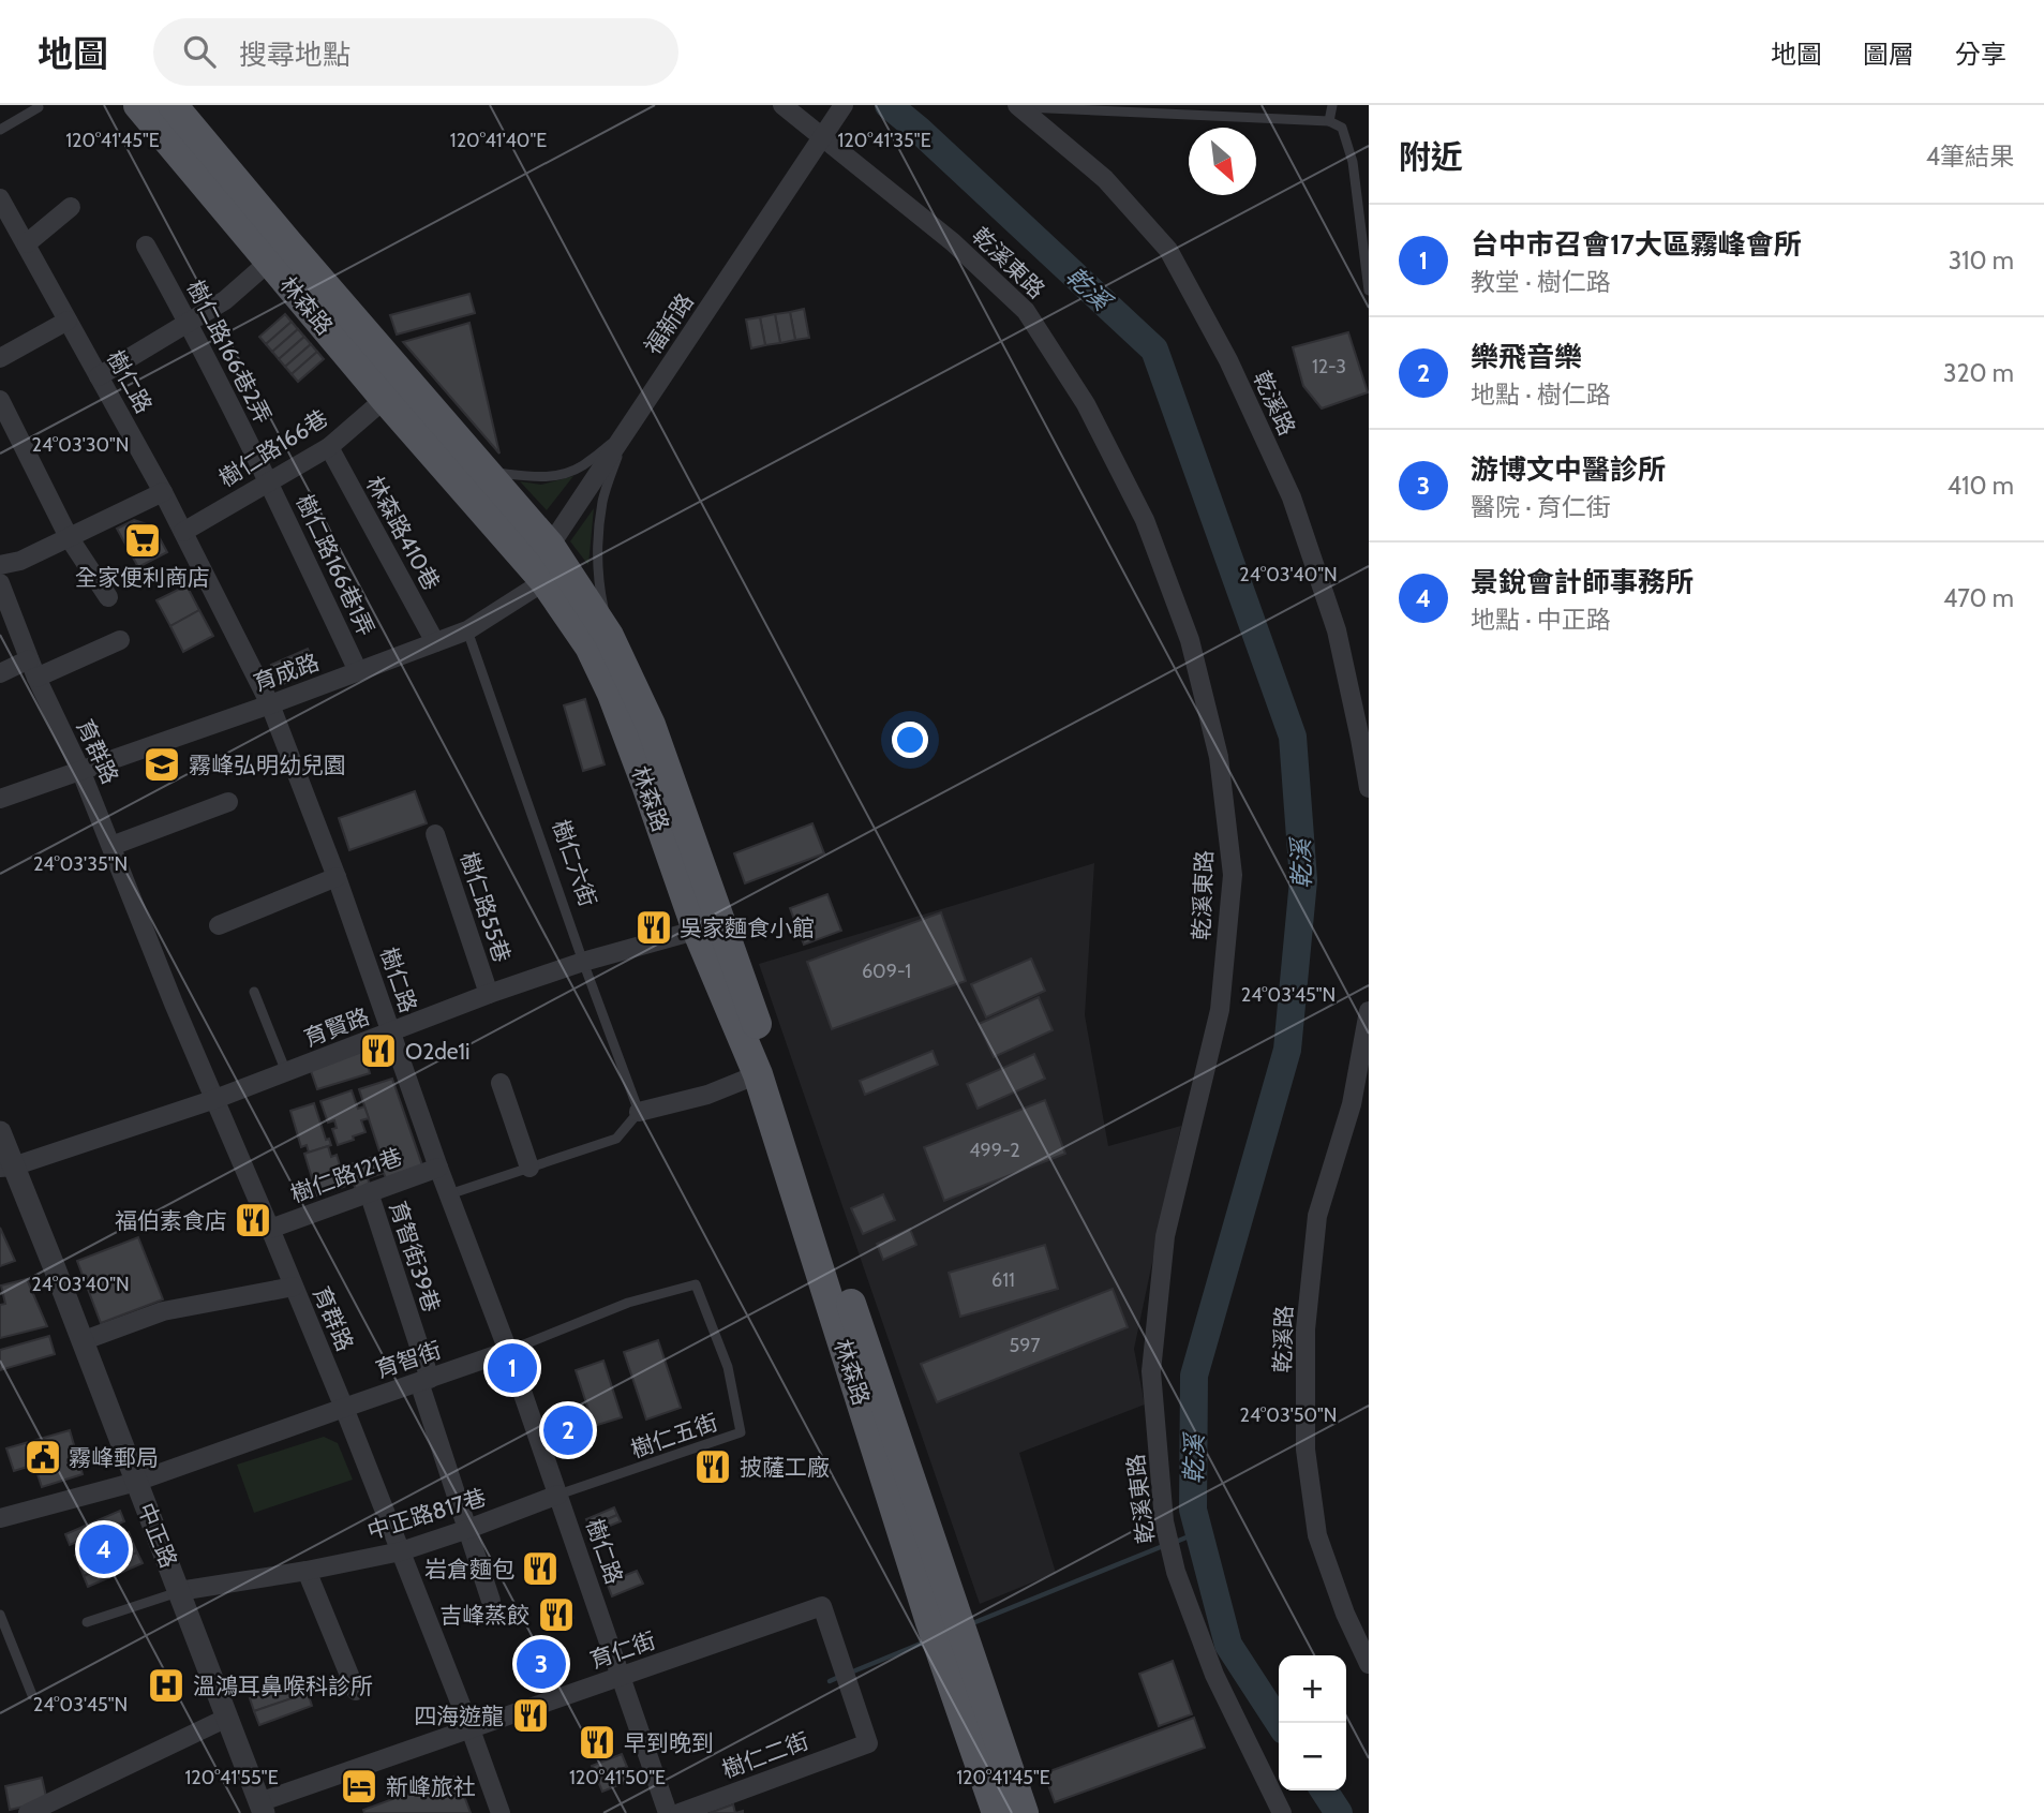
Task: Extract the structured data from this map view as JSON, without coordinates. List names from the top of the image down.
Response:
{
  "streets": {
    "main road": ["林森路"],
    "street": [
      "乾溪東路",
      "福新路",
      "樹仁路166巷2弄",
      "樹仁路",
      "乾溪路",
      "樹仁路166巷",
      "林森路410巷",
      "樹仁路166巷1弄",
      "育成路",
      "育群路",
      "樹仁路55巷",
      "育賢路",
      "樹仁路121巷",
      "育智街39巷",
      "育智街",
      "中正路817巷",
      "中正路",
      "育仁街",
      "樹仁二街"
    ],
    "lane": ["樹仁六街", "樹仁五街"]
  },
  "crossings": [
    ["乾溪東路", "福新路"],
    ["林森路", "福新路"],
    ["林森路", "樹仁路166巷"],
    ["林森路", "育成路"],
    ["林森路", "育賢路"],
    ["樹仁路166巷2弄", "樹仁路166巷"],
    ["樹仁路166巷2弄", "樹仁路166巷1弄"],
    ["樹仁路", "樹仁路166巷"],
    ["樹仁路", "育成路"],
    ["樹仁路", "育賢路"],
    ["樹仁路", "樹仁路121巷"],
    ["樹仁路", "育智街"],
    ["樹仁路", "樹仁五街"],
    ["樹仁路", "中正路817巷"],
    ["樹仁路", "育仁街"],
    ["樹仁路166巷", "林森路410巷"],
    ["樹仁路166巷", "樹仁路166巷1弄"],
    ["林森路410巷", "育成路"],
    ["樹仁路166巷1弄", "育成路"],
    ["育成路", "育群路"],
    ["育成路", "樹仁六街"],
    ["育群路", "育賢路"],
    ["育群路", "樹仁路121巷"],
    ["育群路", "育智街"],
    ["育群路", "中正路817巷"],
    ["育群路", "育仁街"],
    ["樹仁六街", "育賢路"],
    ["樹仁路55巷", "育賢路"],
    ["育賢路", "中正路"],
    ["樹仁路121巷", "育智街39巷"],
    ["育智街39巷", "育智街"],
    ["育智街39巷", "中正路817巷"],
    ["育智街", "樹仁五街"],
    ["育智街", "中正路"],
    ["樹仁五街", "中正路817巷"],
    ["中正路817巷", "中正路"],
    ["中正路", "育仁街"],
    ["育仁街", "樹仁二街"]
  ],
  "water": ["乾溪"],
  "places": {
    "supermarket": ["全家便利商店"],
    "school or university": ["霧峰弘明幼兒園"],
    "restaurant": [
      "吳家麵食小館",
      "O2de1i",
      "福伯素食店",
      "披薩工廠",
      "岩倉麵包",
      "吉峰蒸餃",
      "四海遊龍",
      "早到晚到"
    ],
    "public building": ["霧峰郵局"],
    "hospital": ["溫鴻耳鼻喉科診所"],
    "hotel": ["新峰旅社"]
  },
  "house_numbers": [
    "12-3",
    "609-1",
    "499-2",
    "611",
    "597"
  ],
  "north": "bottom right",
  "page": {
    "header": "地圖",
    "search": "搜尋地點",
    "nav": ["地圖", "圖層", "分享"],
    "heading": ["附近", "4筆結果"],
    "list": [
      {
        "mark": "1",
        "name": "台中市召會17大區霧峰會所",
        "note": "教堂 · 樹仁路",
        "value": "310 m"
      },
      {
        "mark": "2",
        "name": "樂飛音樂",
        "note": "地點 · 樹仁路",
        "value": "320 m"
      },
      {
        "mark": "3",
        "name": "游博文中醫診所",
        "note": "醫院 · 育仁街",
        "value": "410 m"
      },
      {
        "mark": "4",
        "name": "景銳會計師事務所",
        "note": "地點 · 中正路",
        "value": "470 m"
      }
    ],
    "pins": [
      "1",
      "2",
      "4",
      "3"
    ],
    "map_buttons": ["+", "−"]
  },
  "coordinates": [
    "120°41'45\"E",
    "120°41'40\"E",
    "120°41'35\"E",
    "24°03'30\"N",
    "24°03'40\"N",
    "24°03'35\"N",
    "24°03'45\"N",
    "24°03'50\"N",
    "120°41'55\"E",
    "120°41'50\"E"
  ]
}
